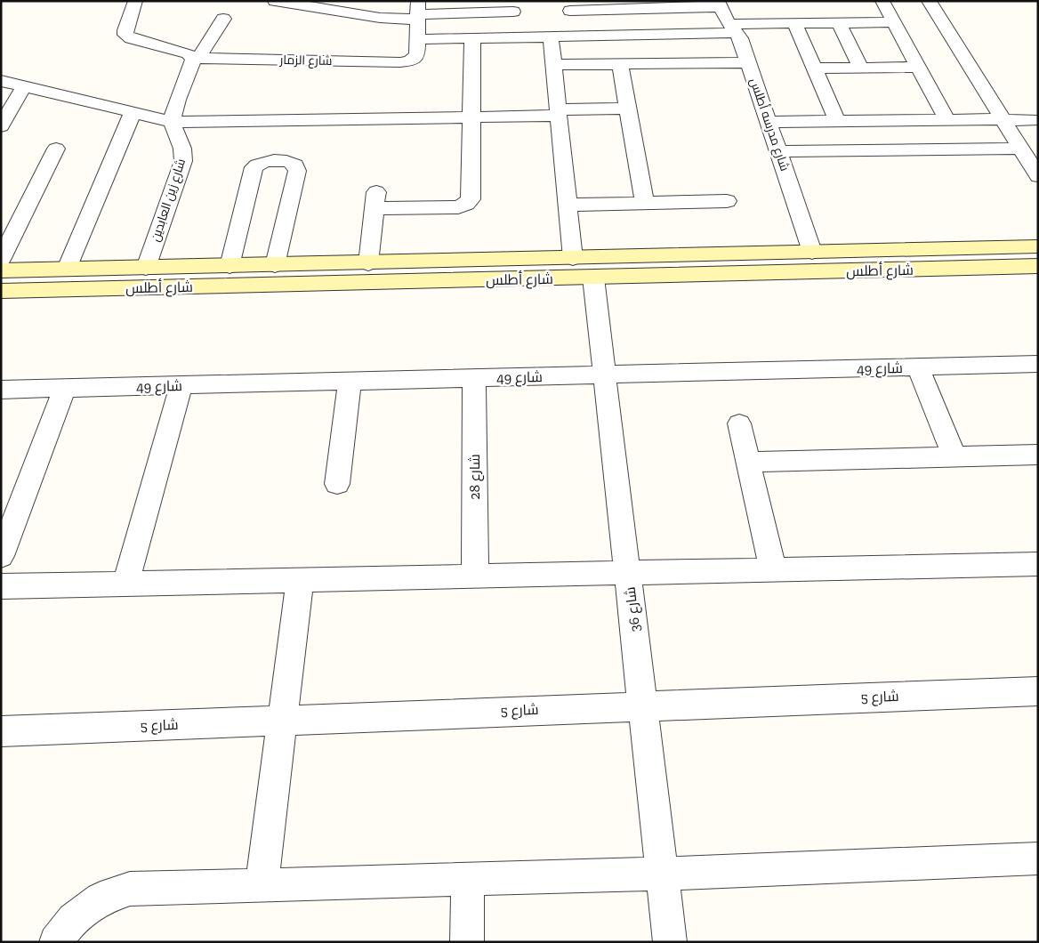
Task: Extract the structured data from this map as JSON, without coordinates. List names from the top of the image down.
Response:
{
  "streets": {
    "street": [
      "شارع الزمار",
      "شارع مدرسه أطلس",
      "شارع زين العابدين",
      "شارع أطلس",
      "شارع 49",
      "شارع 28",
      "شارع 36",
      "شارع 5"
    ]
  },
  "crossings": [
    ["شارع الزمار", "شارع مدرسه أطلس"],
    ["شارع مدرسه أطلس", "شارع أطلس"],
    ["شارع زين العابدين", "شارع أطلس"],
    ["شارع أطلس", "شارع 36"],
    ["شارع 49", "شارع 28"],
    ["شارع 49", "شارع 36"],
    ["شارع 36", "شارع 5"]
  ]
}
